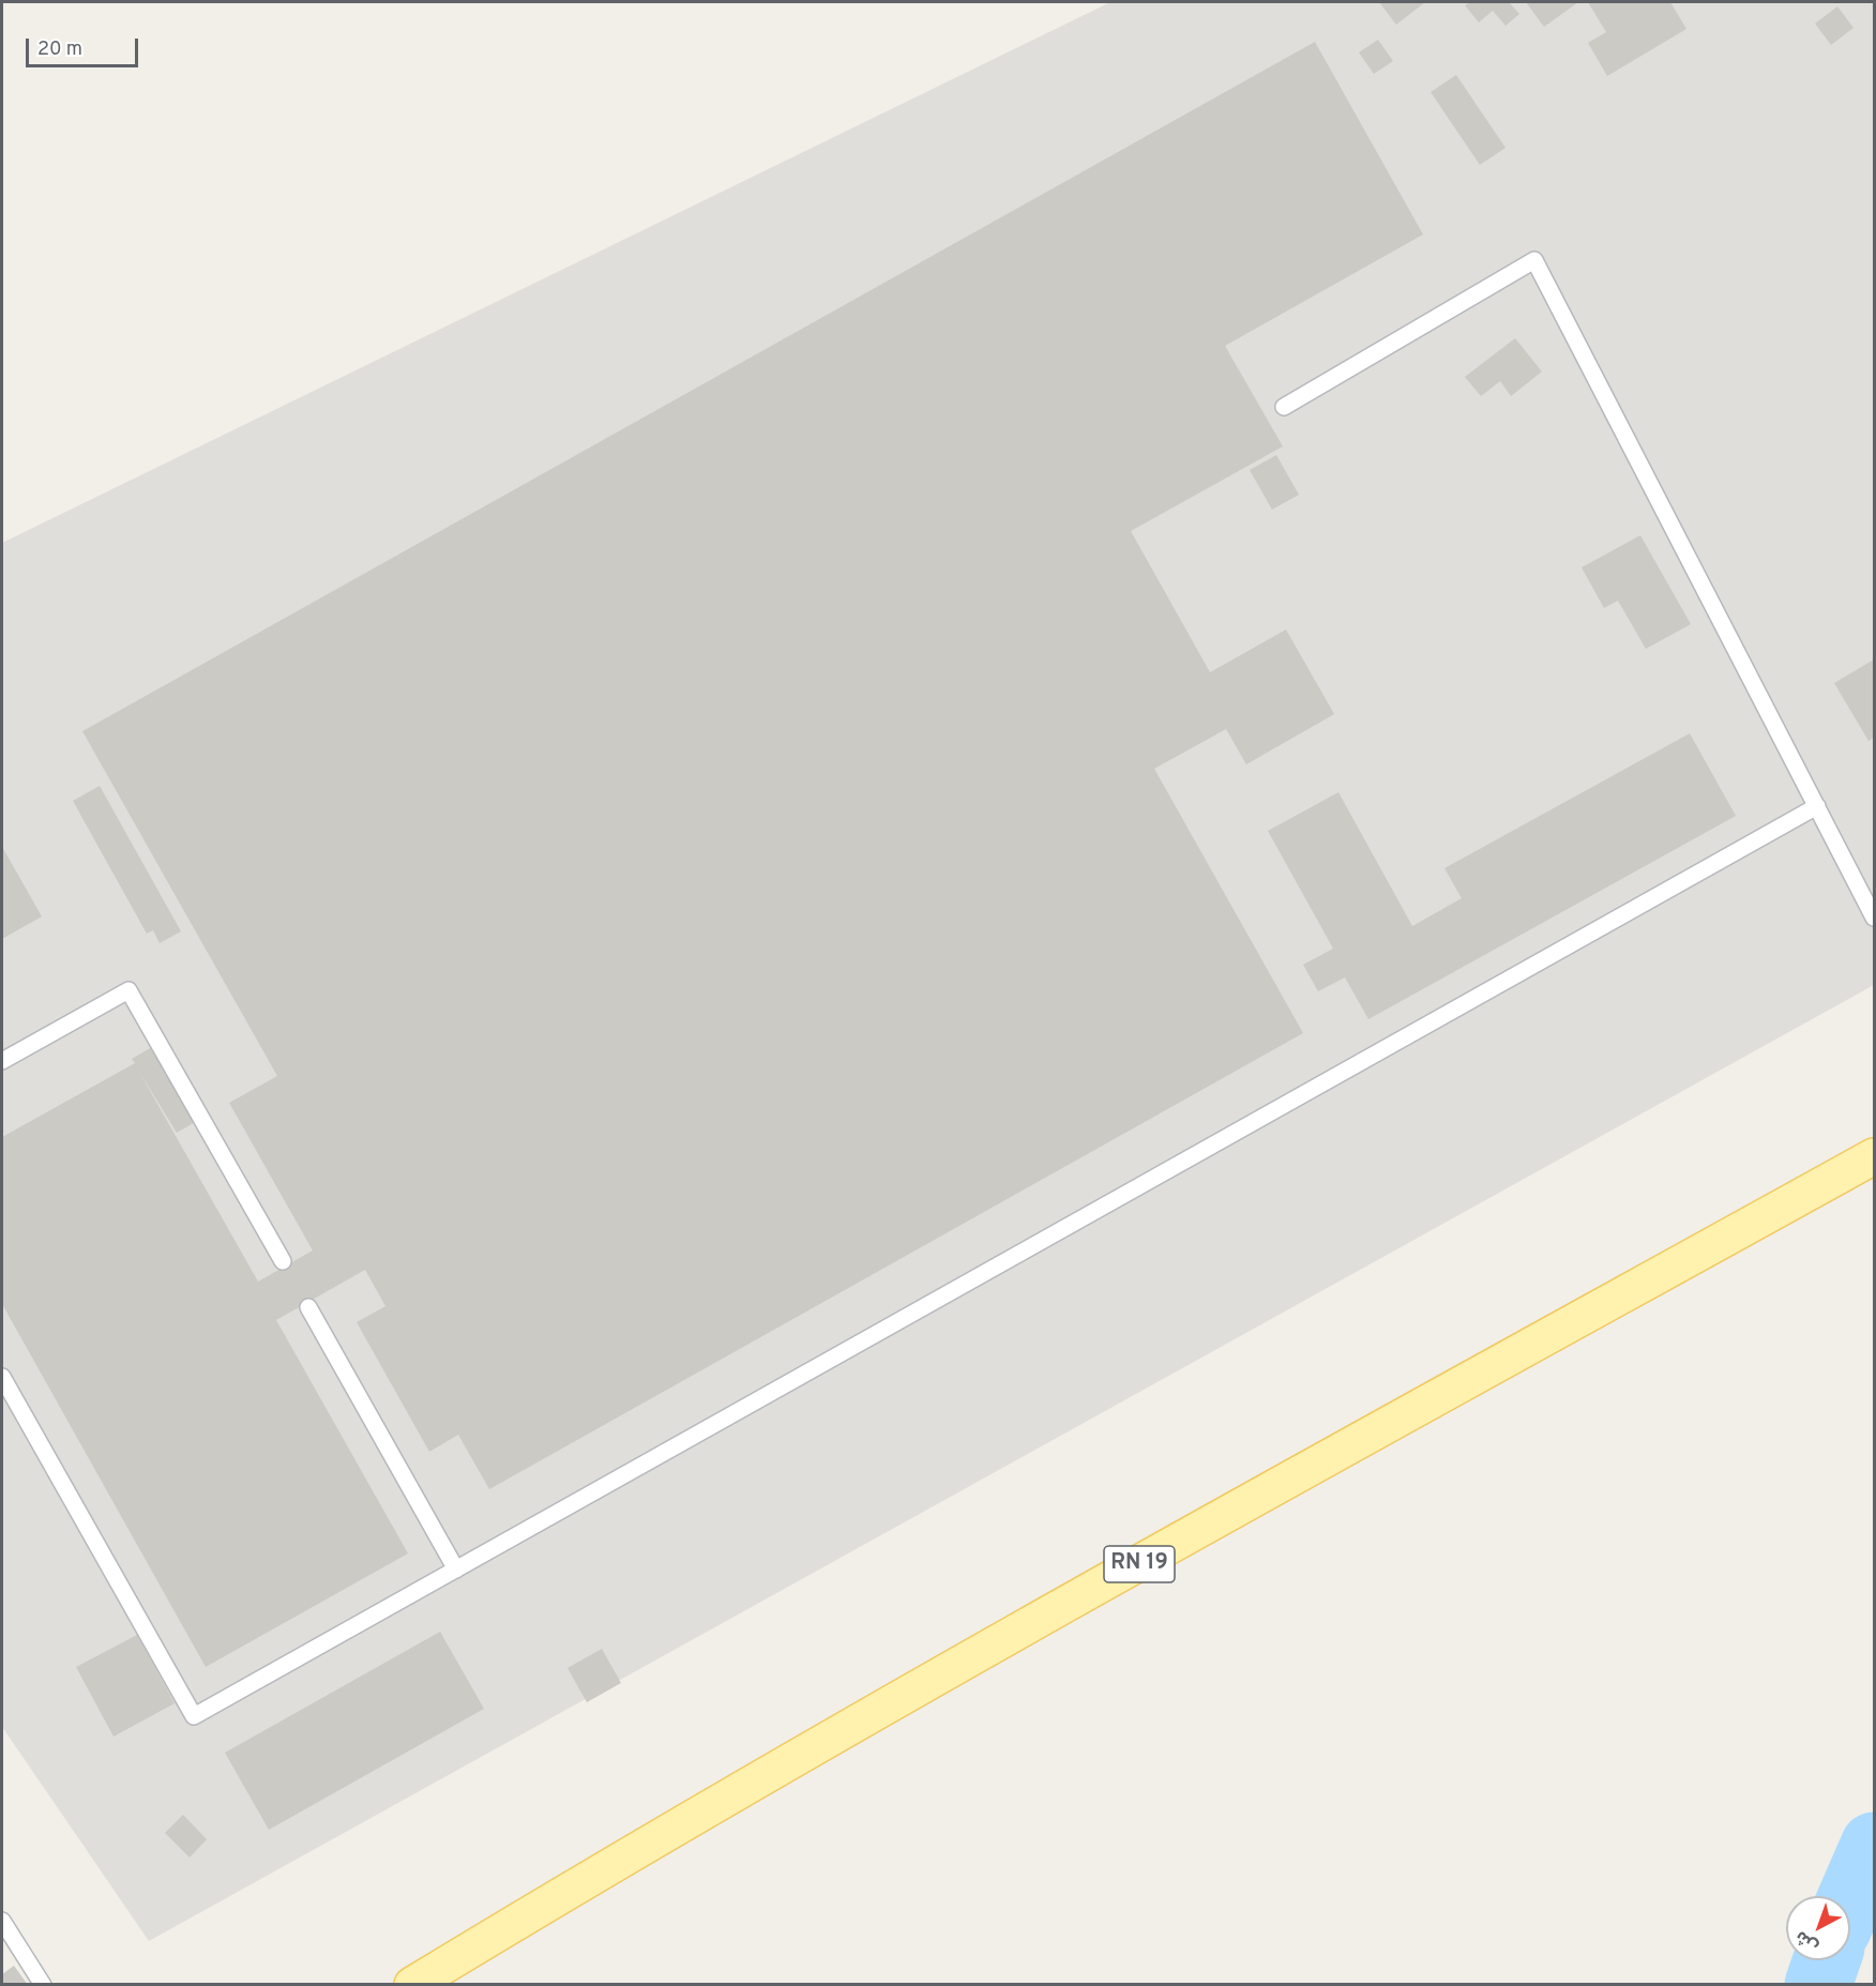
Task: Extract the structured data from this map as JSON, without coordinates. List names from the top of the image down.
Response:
{
  "streets": {
    "main road": ["RN 19"]
  },
  "scale_bar": "20 m",
  "north": "bottom left"
}
